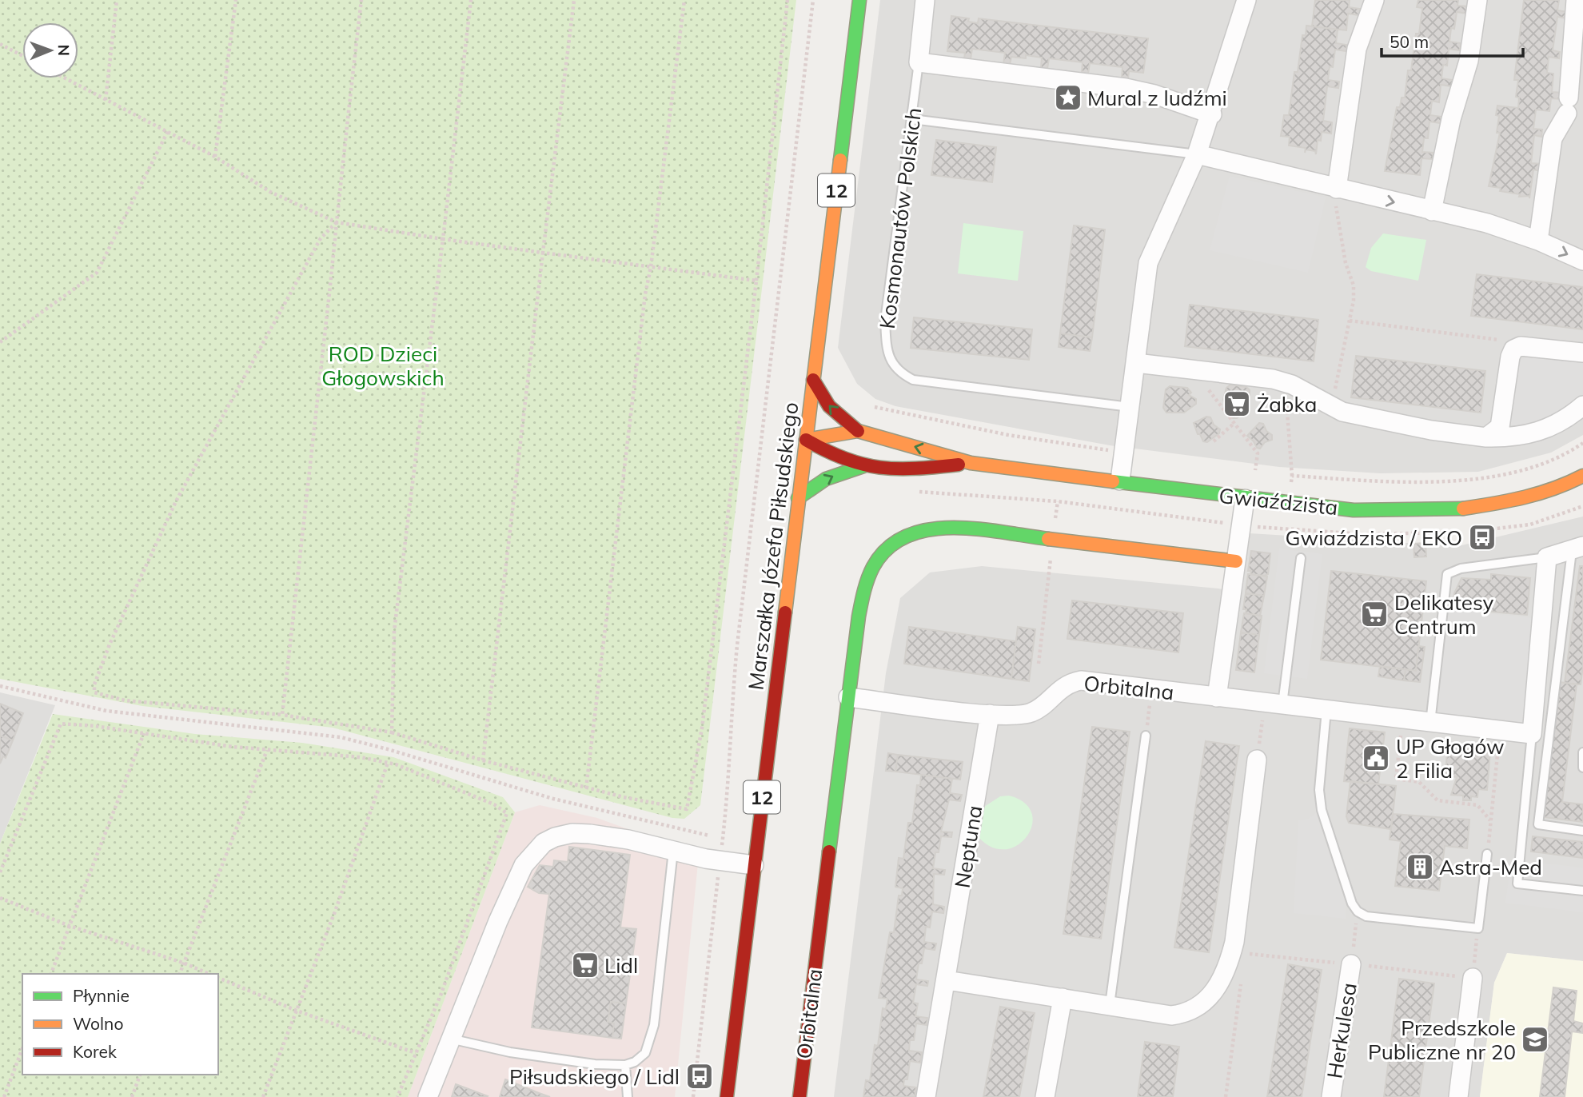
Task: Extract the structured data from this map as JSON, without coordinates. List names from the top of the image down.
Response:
{
  "streets": {
    "street": [
      "12",
      "Kosmonautów Polskich",
      "Gwiaździsta",
      "Marszałka Józefa Piłsudskiego",
      "Orbitalna",
      "Neptuna",
      "Herkulesa"
    ]
  },
  "crossings": [
    ["Gwiaździsta", "Marszałka Józefa Piłsudskiego"],
    ["Orbitalna", "Neptuna"]
  ],
  "parks": ["ROD Dzieci Głogowskich"],
  "places": {
    "place": ["Mural z ludźmi"],
    "supermarket": ["Żabka", "Delikatesy Centrum", "Lidl"],
    "bus stop": ["Gwiaździsta / EKO", "Piłsudskiego / Lidl"],
    "public building": ["UP Głogów 2 Filia"],
    "building": ["Astra-Med"],
    "school or university": ["Przedszkole Publiczne nr 20"]
  },
  "legend": ["Płynnie", "Wolno", "Korek"],
  "scale_bar": "50 m",
  "north": "right"
}
